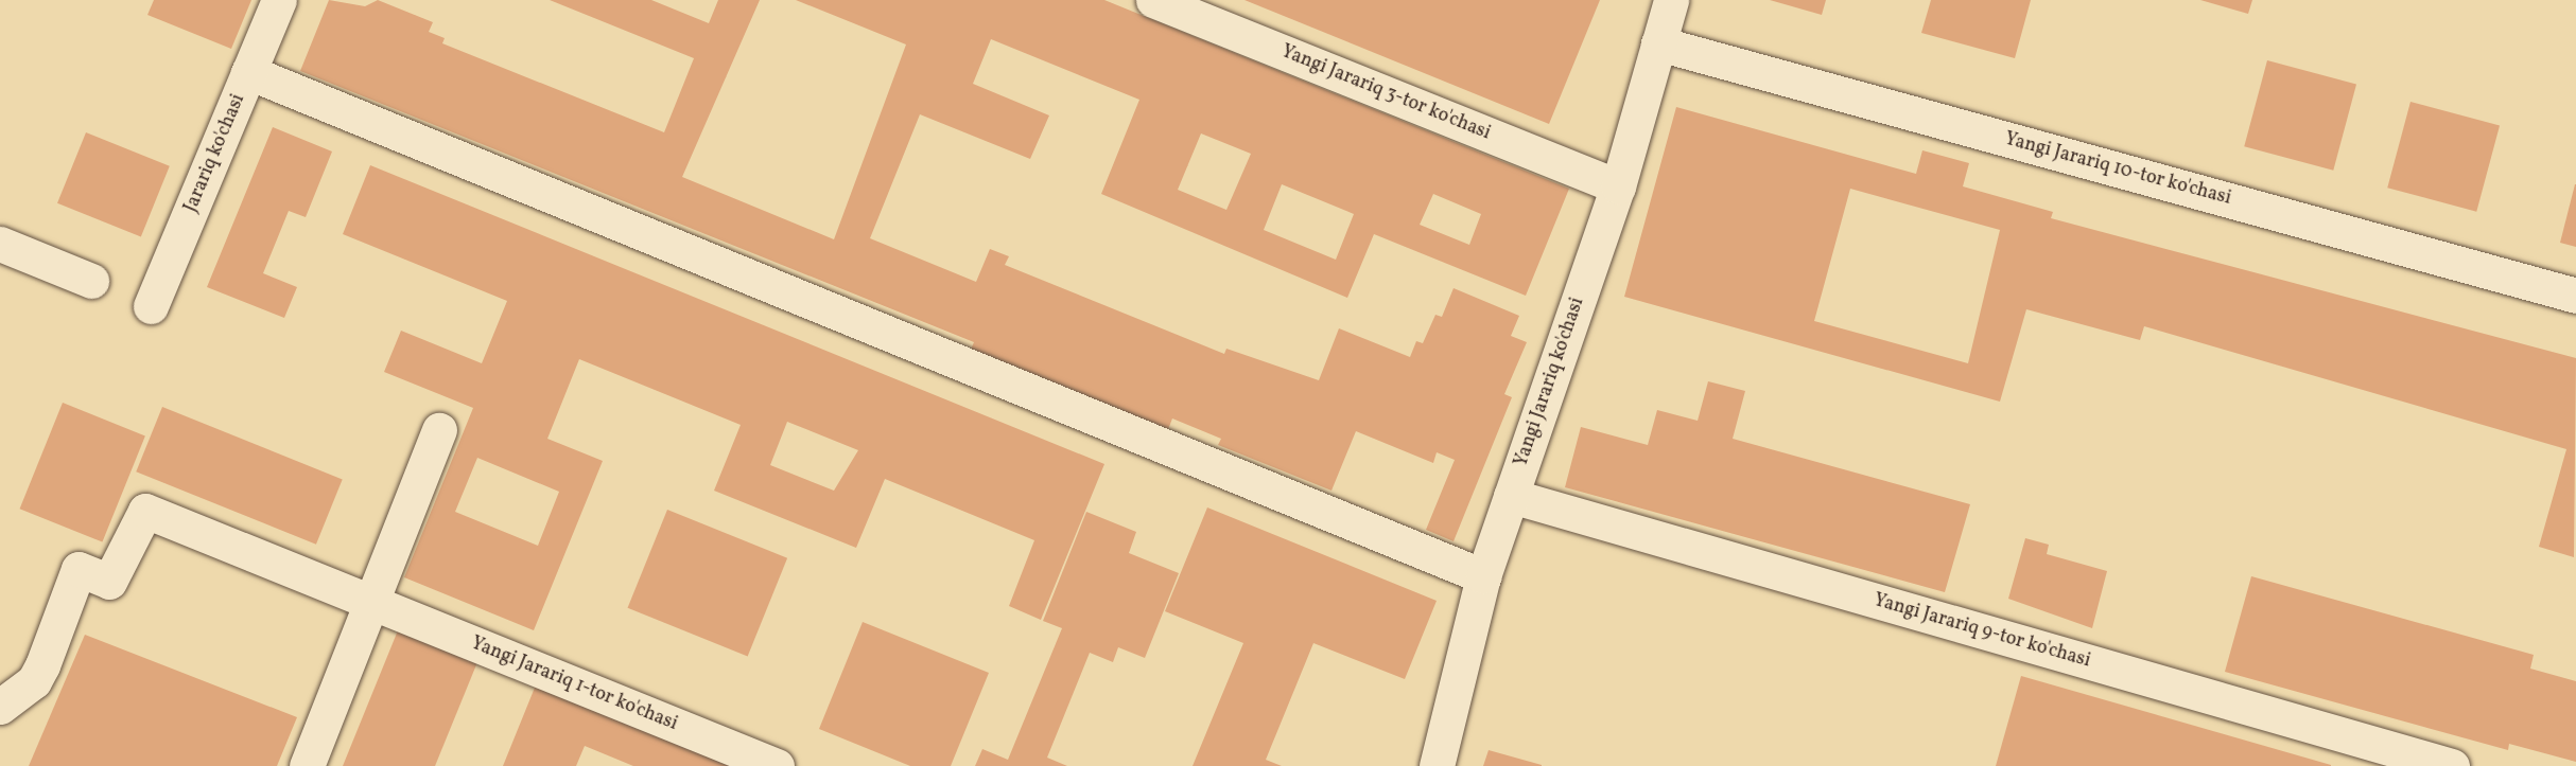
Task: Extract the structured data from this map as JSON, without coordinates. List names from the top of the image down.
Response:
{
  "streets": {
    "street": [
      "Yangi Jarariq 3-tor ko'chasi",
      "Jarariq ko'chasi",
      "Yangi Jarariq 10-tor ko'chasi",
      "Yangi Jarariq ko'chasi",
      "Yangi Jarariq 9-tor ko'chasi",
      "Yangi Jarariq 1-tor ko'chasi"
    ]
  },
  "crossings": [
    ["Yangi Jarariq 3-tor ko'chasi", "Yangi Jarariq ko'chasi"],
    ["Yangi Jarariq 10-tor ko'chasi", "Yangi Jarariq ko'chasi"],
    ["Yangi Jarariq ko'chasi", "Yangi Jarariq 9-tor ko'chasi"]
  ]
}
